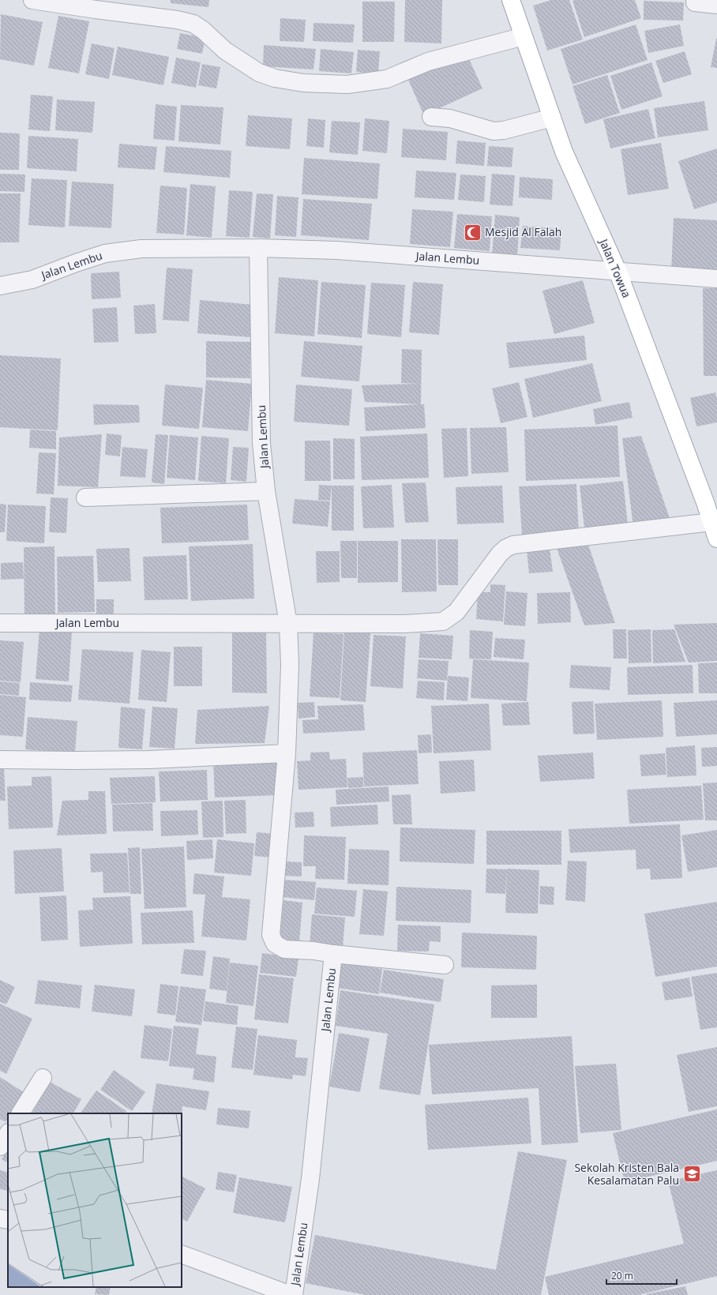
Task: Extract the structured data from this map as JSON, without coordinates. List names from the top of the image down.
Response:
{
  "streets": {
    "main road": ["Jalan Towua"],
    "street": ["Jalan Lembu"]
  },
  "crossings": [
    ["Jalan Lembu", "Jalan Towua"]
  ],
  "places": {
    "mosque": ["Mesjid Al Falah"],
    "school or university": ["Sekolah Kristen Bala Kesalamatan Palu"]
  },
  "scale_bar": "20 m"
}
